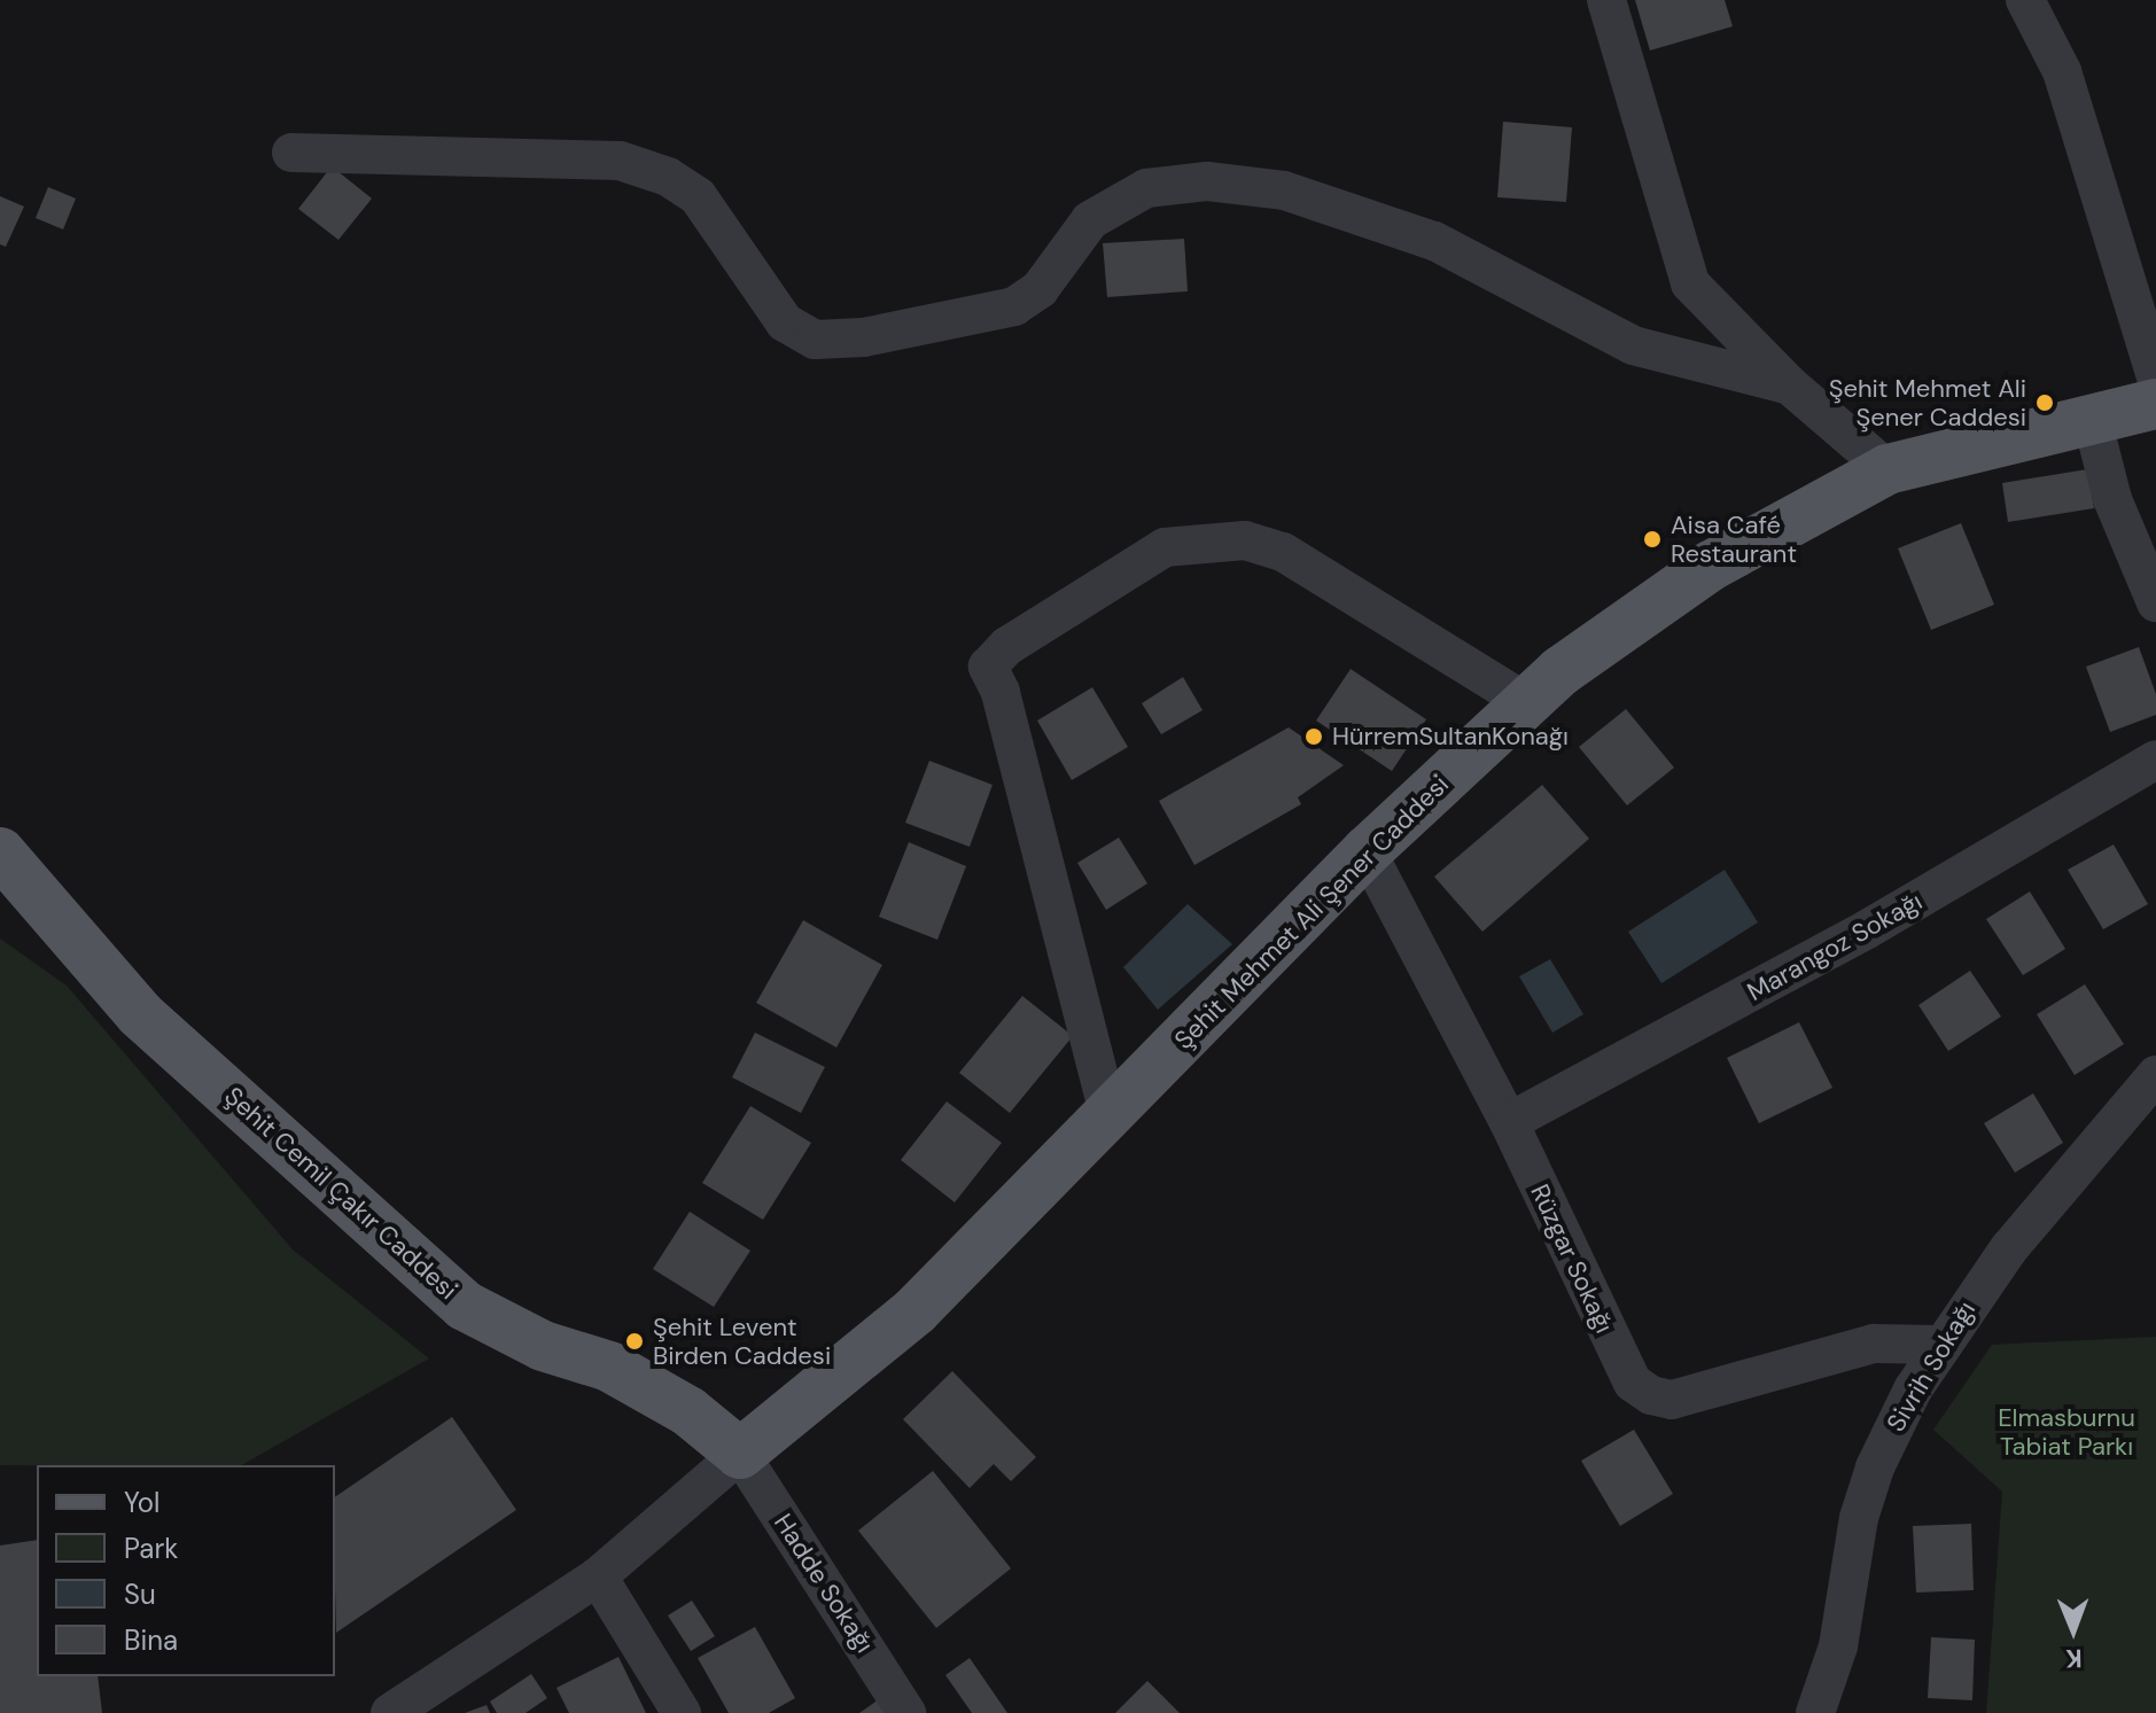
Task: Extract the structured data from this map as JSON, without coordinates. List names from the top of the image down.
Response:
{
  "streets": {
    "main road": ["Şehit Mehmet Ali Şener Caddesi", "Şehit Cemil Çakır Caddesi"],
    "street": [
      "Marangoz Sokağı",
      "Rüzgar Sokağı",
      "Sivrih Sokağı",
      "Hadde Sokağı"
    ]
  },
  "crossings": [
    ["Şehit Mehmet Ali Şener Caddesi", "Şehit Cemil Çakır Caddesi"],
    ["Şehit Mehmet Ali Şener Caddesi", "Rüzgar Sokağı"],
    ["Şehit Mehmet Ali Şener Caddesi", "Hadde Sokağı"],
    ["Marangoz Sokağı", "Rüzgar Sokağı"],
    ["Şehit Cemil Çakır Caddesi", "Hadde Sokağı"],
    ["Rüzgar Sokağı", "Sivrih Sokağı"]
  ],
  "parks": ["Elmasburnu Tabiat Parkı"],
  "places": [
    "Şehit Mehmet Ali Şener Caddesi",
    "Aisa Café Restaurant",
    "HürremSultanKonağı",
    "Şehit Levent Birden Caddesi"
  ],
  "legend": [
    "Yol",
    "Park",
    "Su",
    "Bina"
  ],
  "north": "bottom"
}
